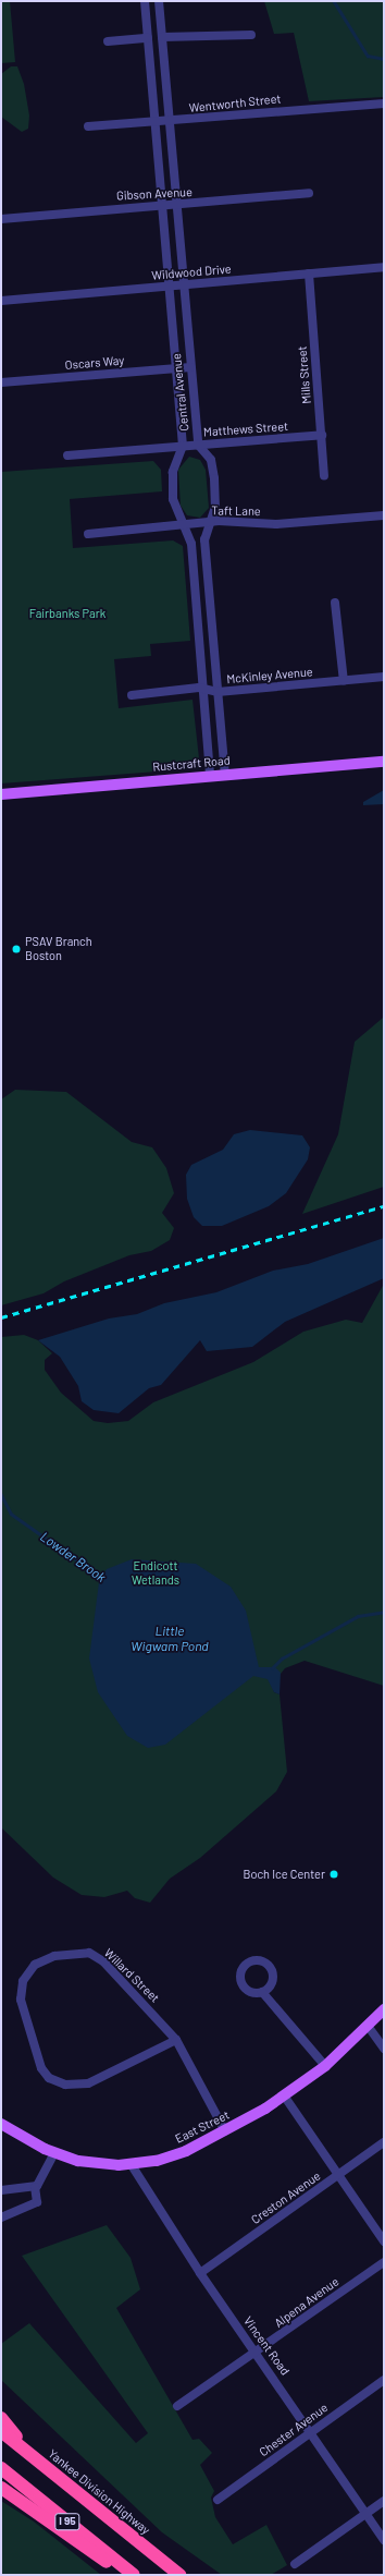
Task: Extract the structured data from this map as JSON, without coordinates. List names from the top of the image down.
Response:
{
  "streets": {
    "highway": ["Yankee Division Highway", "I 95"],
    "main road": ["Rustcraft Road", "East Street"],
    "street": [
      "Wentworth Street",
      "Gibson Avenue",
      "Wildwood Drive",
      "Oscars Way",
      "Mills Street",
      "Central Avenue",
      "Matthews Street",
      "Taft Lane",
      "McKinley Avenue",
      "Willard Street",
      "Creston Avenue",
      "Alpena Avenue",
      "Vincent Road",
      "Chester Avenue"
    ]
  },
  "crossings": [
    ["Wentworth Street", "Central Avenue"],
    ["Gibson Avenue", "Central Avenue"],
    ["Wildwood Drive", "Mills Street"],
    ["Wildwood Drive", "Central Avenue"],
    ["Oscars Way", "Central Avenue"],
    ["Mills Street", "Matthews Street"],
    ["Central Avenue", "Matthews Street"],
    ["Central Avenue", "Taft Lane"],
    ["Central Avenue", "McKinley Avenue"],
    ["Central Avenue", "Rustcraft Road"],
    ["Willard Street", "East Street"],
    ["East Street", "Vincent Road"],
    ["Creston Avenue", "Vincent Road"],
    ["Alpena Avenue", "Vincent Road"],
    ["Vincent Road", "Chester Avenue"]
  ],
  "water": ["Lowder Brook", "Little Wigwam Pond"],
  "parks": ["Fairbanks Park", "Endicott Wetlands"],
  "places": ["PSAV Branch Boston", "Boch Ice Center"]
}
